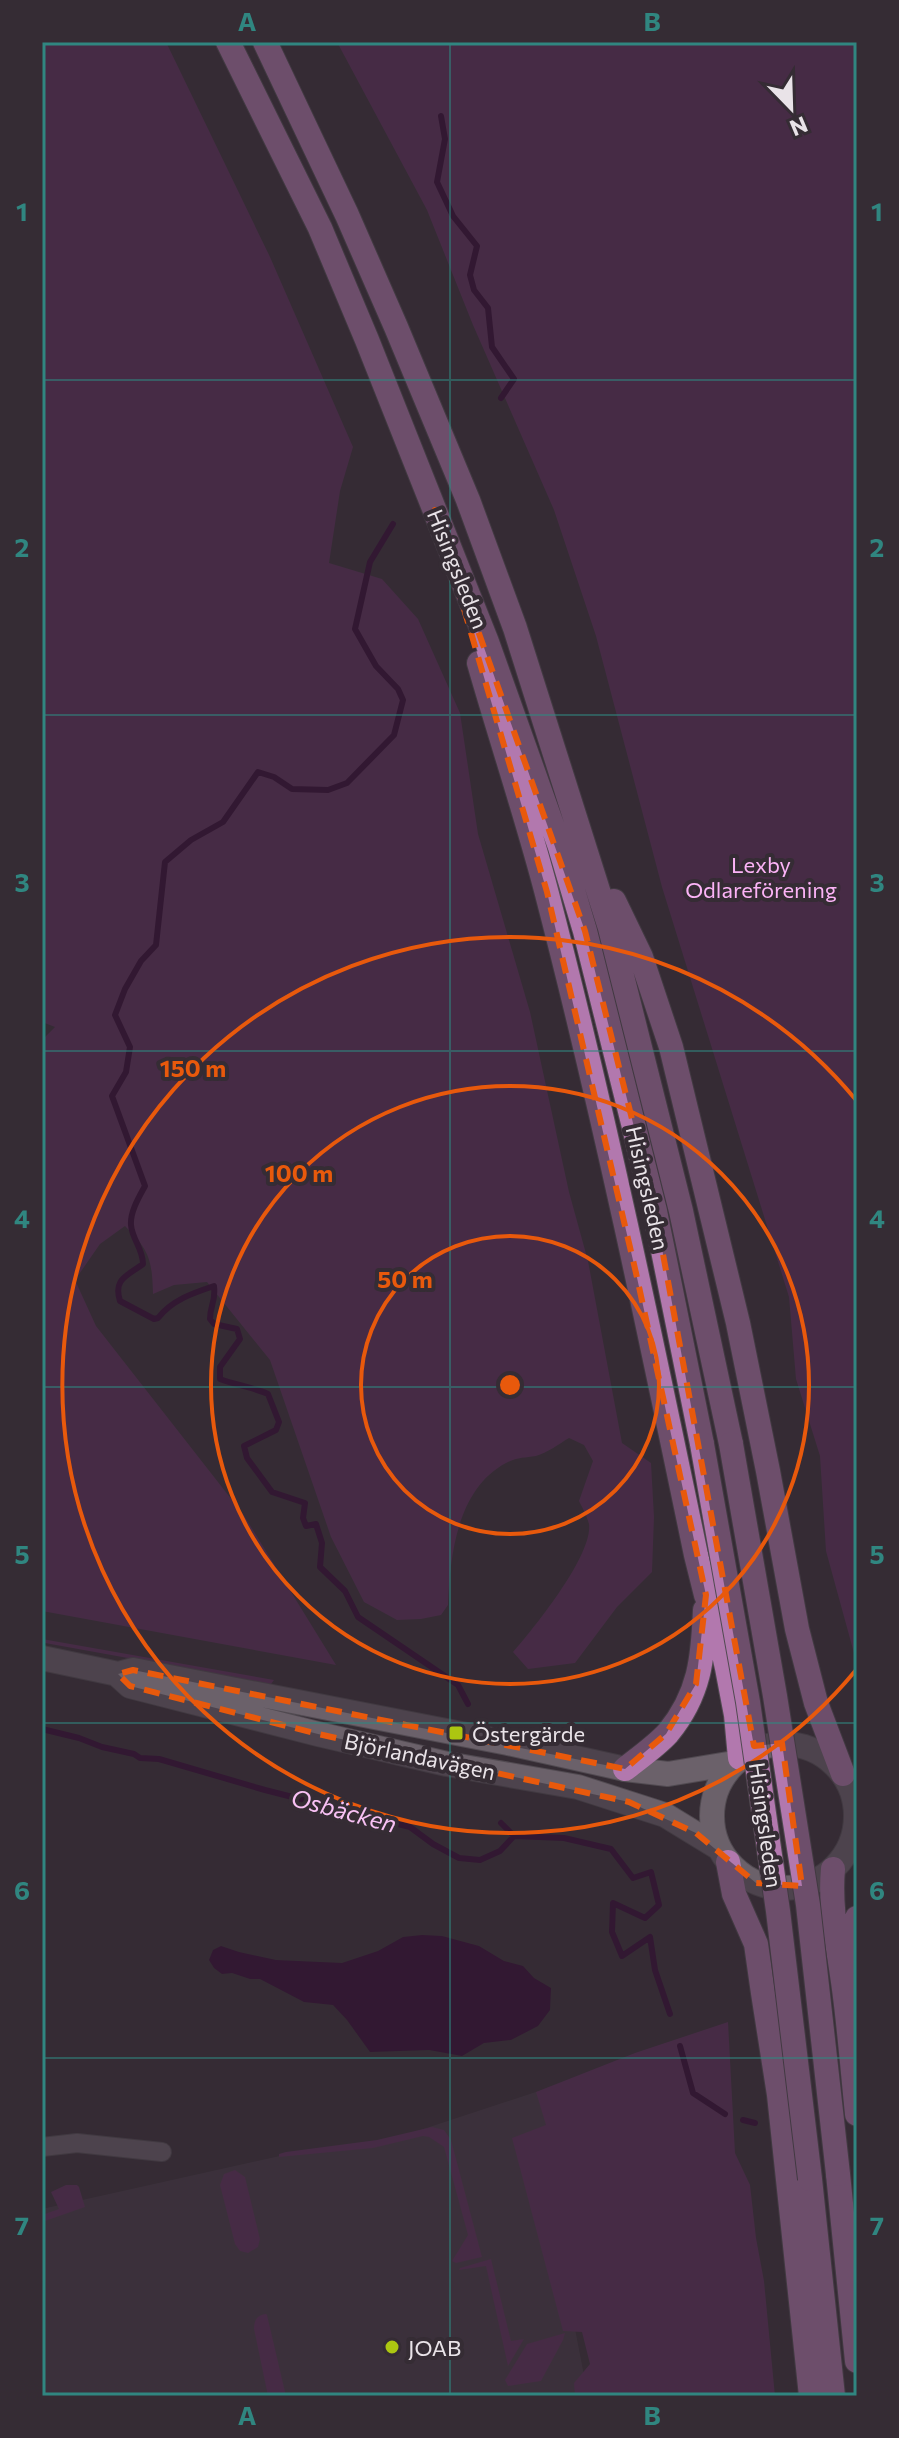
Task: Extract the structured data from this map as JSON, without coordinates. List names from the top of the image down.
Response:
{
  "streets": {
    "highway": ["Hisingsleden"],
    "street": ["Björlandavägen"]
  },
  "water": ["Osbäcken"],
  "parks": ["Lexby Odlareförening"],
  "places": {
    "transit": ["Östergärde"],
    "other": ["JOAB"]
  },
  "north": "bottom right",
  "grid": {
    "columns": ["A", "B"],
    "rows": [
      "1",
      "2",
      "3",
      "4",
      "5",
      "6",
      "7"
    ]
  },
  "rings": ["150 m", "100 m", "50 m"]
}
